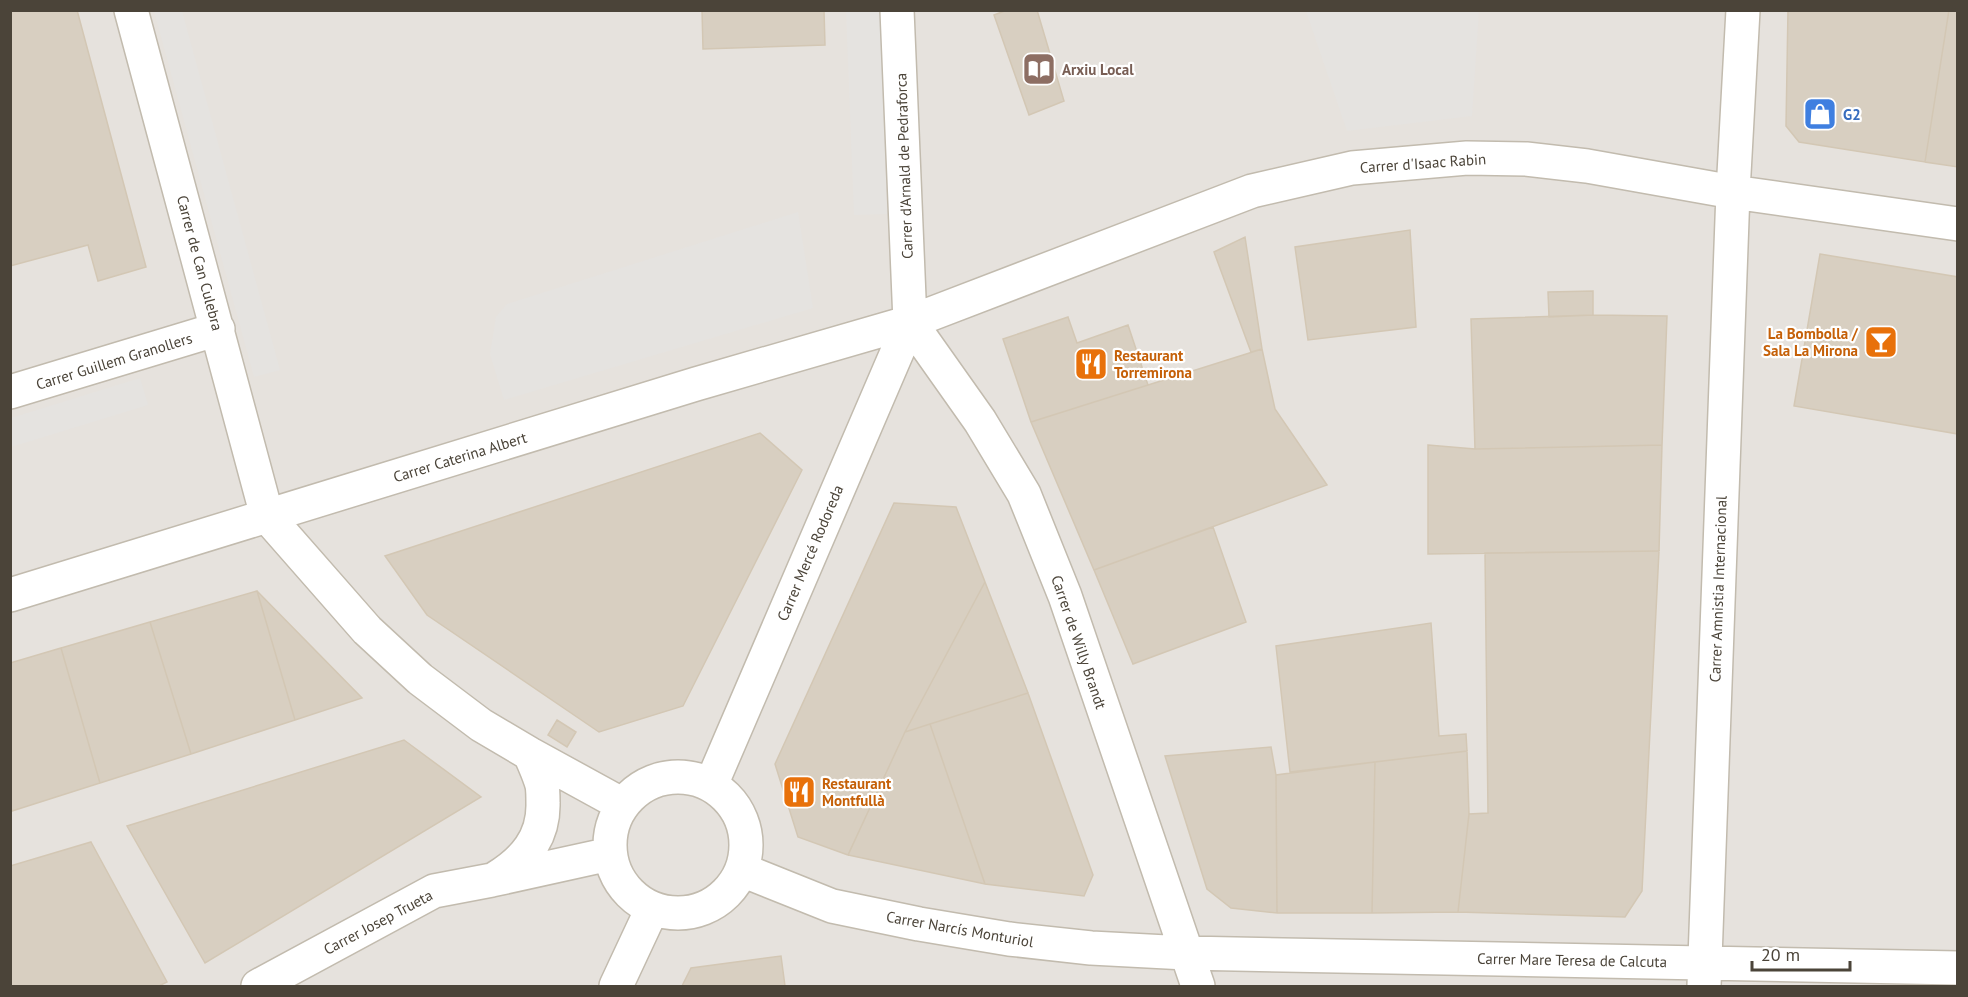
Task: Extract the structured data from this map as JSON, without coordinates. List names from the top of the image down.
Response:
{
  "streets": {
    "street": [
      "Carrer d'Isaac Rabin",
      "Carrer d'Arnald de Pedraforca",
      "Carrer de Can Culebra",
      "Carrer Guillem Granollers",
      "Carrer Caterina Albert",
      "Carrer Mercé Rodoreda",
      "Carrer Amnistia Internacional",
      "Carrer de Willy Brandt",
      "Carrer Josep Trueta",
      "Carrer Narcís Monturiol",
      "Carrer Mare Teresa de Calcuta"
    ]
  },
  "crossings": [
    ["Carrer d'Isaac Rabin", "Carrer d'Arnald de Pedraforca"],
    ["Carrer d'Isaac Rabin", "Carrer Caterina Albert"],
    ["Carrer d'Isaac Rabin", "Carrer Mercé Rodoreda"],
    ["Carrer d'Isaac Rabin", "Carrer Amnistia Internacional"],
    ["Carrer d'Isaac Rabin", "Carrer de Willy Brandt"],
    ["Carrer d'Arnald de Pedraforca", "Carrer Caterina Albert"],
    ["Carrer d'Arnald de Pedraforca", "Carrer Mercé Rodoreda"],
    ["Carrer d'Arnald de Pedraforca", "Carrer de Willy Brandt"],
    ["Carrer de Can Culebra", "Carrer Guillem Granollers"],
    ["Carrer de Can Culebra", "Carrer Caterina Albert"],
    ["Carrer Caterina Albert", "Carrer Mercé Rodoreda"],
    ["Carrer Caterina Albert", "Carrer de Willy Brandt"],
    ["Carrer Mercé Rodoreda", "Carrer de Willy Brandt"],
    ["Carrer Mercé Rodoreda", "Carrer Josep Trueta"],
    ["Carrer Mercé Rodoreda", "Carrer Narcís Monturiol"],
    ["Carrer Amnistia Internacional", "Carrer Mare Teresa de Calcuta"],
    ["Carrer de Willy Brandt", "Carrer Narcís Monturiol"],
    ["Carrer de Willy Brandt", "Carrer Mare Teresa de Calcuta"],
    ["Carrer Josep Trueta", "Carrer Narcís Monturiol"],
    ["Carrer Narcís Monturiol", "Carrer Mare Teresa de Calcuta"]
  ],
  "places": {
    "library": ["Arxiu Local"],
    "shop": ["G2"],
    "bar": ["La Bombolla / Sala La Mirona"],
    "restaurant": ["Restaurant Torremirona", "Restaurant Montfullà"]
  },
  "scale_bar": "20 m"
}
